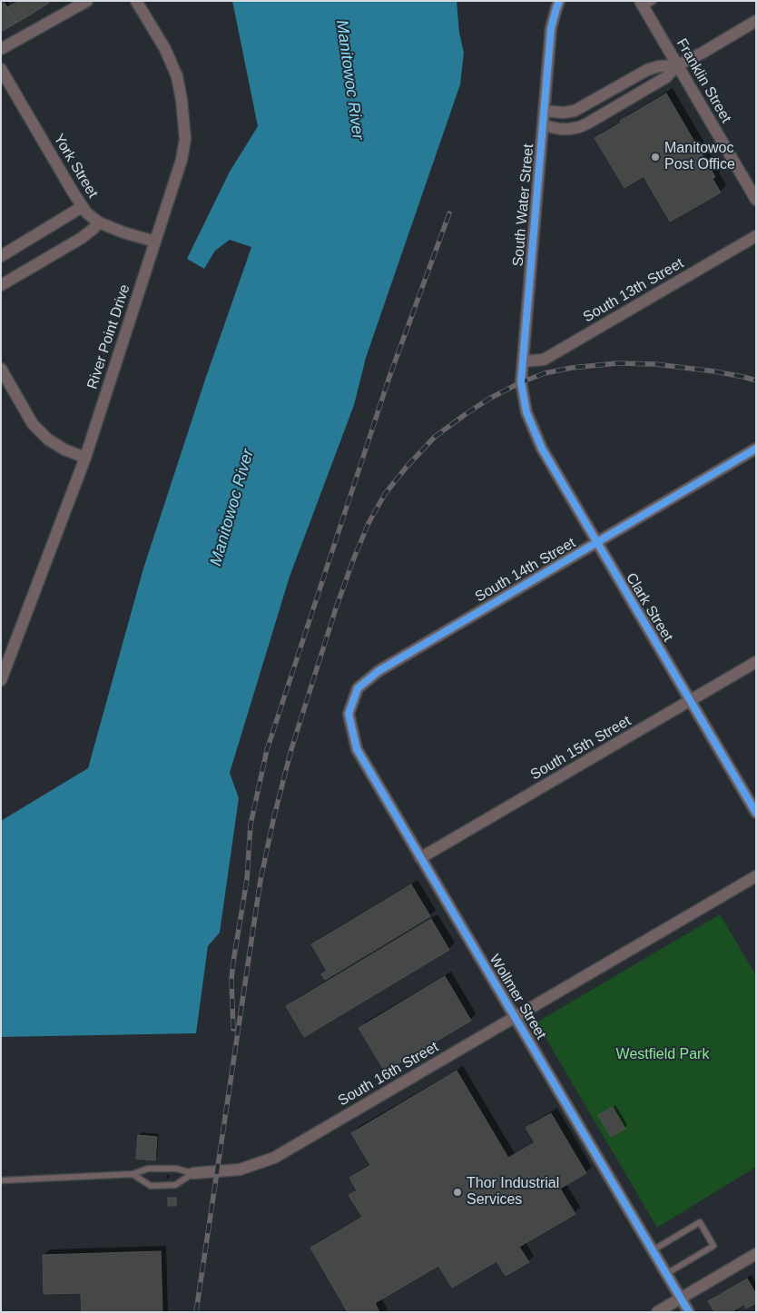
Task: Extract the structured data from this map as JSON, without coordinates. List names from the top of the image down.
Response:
{
  "streets": {
    "street": [
      "Franklin Street",
      "York Street",
      "South Water Street",
      "South 13th Street",
      "River Point Drive",
      "South 14th Street",
      "Clark Street",
      "South 15th Street",
      "Wollmer Street",
      "South 16th Street"
    ]
  },
  "crossings": [
    ["York Street", "River Point Drive"],
    ["South Water Street", "South 13th Street"],
    ["South Water Street", "Clark Street"],
    ["South 14th Street", "Clark Street"],
    ["South 14th Street", "Wollmer Street"],
    ["Clark Street", "South 15th Street"],
    ["South 15th Street", "Wollmer Street"],
    ["Wollmer Street", "South 16th Street"]
  ],
  "water": ["Manitowoc River"],
  "parks": ["Westfield Park"],
  "places": ["Manitowoc Post Office", "Thor Industrial Services"]
}
